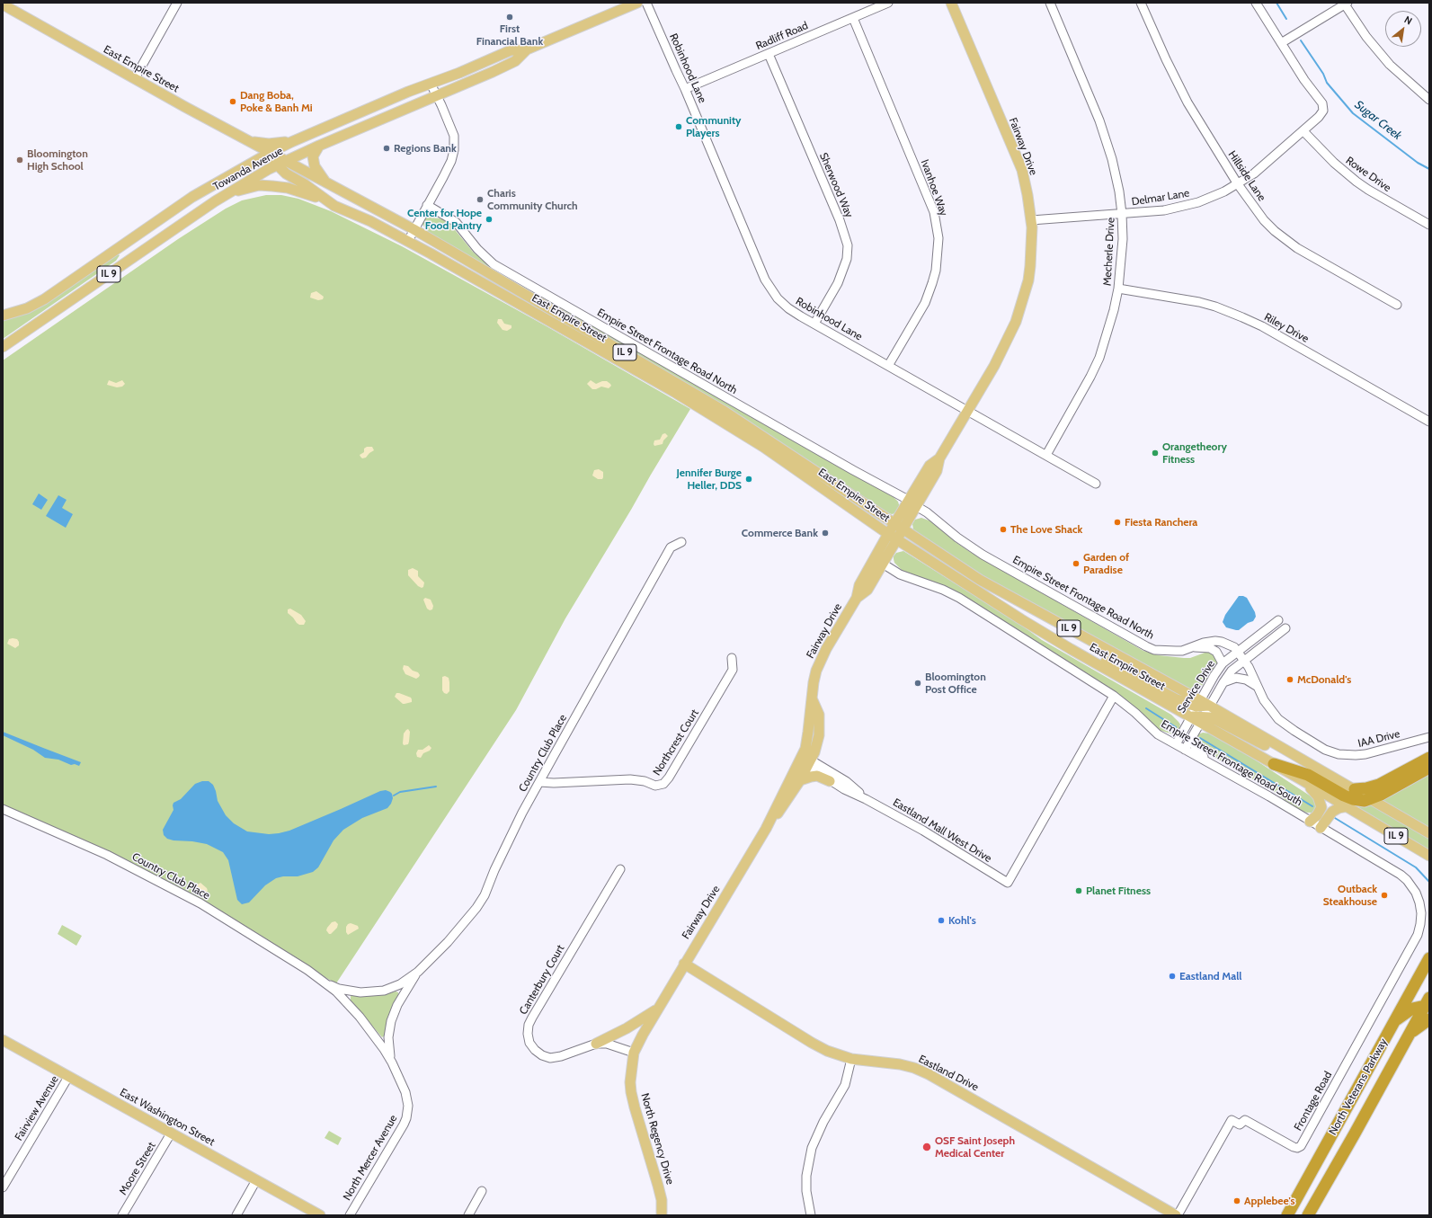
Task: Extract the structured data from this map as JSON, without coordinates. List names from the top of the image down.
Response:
{
  "streets": {
    "highway": ["North Veterans Parkway"],
    "main road": [
      "East Empire Street",
      "Fairway Drive",
      "Towanda Avenue",
      "IL 9",
      "Eastland Drive",
      "East Washington Street",
      "North Regency Drive"
    ],
    "street": [
      "Radliff Road",
      "Robinhood Lane",
      "Rowe Drive",
      "Hillside Lane",
      "Sherwood Way",
      "Ivanhoe Way",
      "Delmar Lane",
      "Mecherle Drive",
      "Riley Drive",
      "Empire Street Frontage Road North",
      "Service Drive",
      "IAA Drive",
      "Northcrest Court",
      "Country Club Place",
      "Empire Street Frontage Road South",
      "Eastland Mall West Drive",
      "Canterbury Court",
      "Frontage Road",
      "Fairview Avenue",
      "North Mercer Avenue",
      "Moore Street"
    ]
  },
  "crossings": [
    ["Radliff Road", "Robinhood Lane"],
    ["Radliff Road", "Sherwood Way"],
    ["Radliff Road", "Ivanhoe Way"],
    ["Robinhood Lane", "Fairway Drive"],
    ["Robinhood Lane", "Sherwood Way"],
    ["Robinhood Lane", "Ivanhoe Way"],
    ["Robinhood Lane", "Mecherle Drive"],
    ["East Empire Street", "Fairway Drive"],
    ["East Empire Street", "Towanda Avenue"],
    ["East Empire Street", "IL 9"],
    ["East Empire Street", "Service Drive"],
    ["Fairway Drive", "Delmar Lane"],
    ["Fairway Drive", "Empire Street Frontage Road North"],
    ["Fairway Drive", "Empire Street Frontage Road South"],
    ["Fairway Drive", "Eastland Mall West Drive"],
    ["Fairway Drive", "Eastland Drive"],
    ["Fairway Drive", "North Regency Drive"],
    ["Towanda Avenue", "IL 9"],
    ["Rowe Drive", "Delmar Lane"],
    ["Hillside Lane", "Delmar Lane"],
    ["Delmar Lane", "Mecherle Drive"],
    ["Mecherle Drive", "Riley Drive"],
    ["Empire Street Frontage Road North", "Service Drive"],
    ["Empire Street Frontage Road North", "IAA Drive"],
    ["Service Drive", "Empire Street Frontage Road South"],
    ["Northcrest Court", "Country Club Place"],
    ["Country Club Place", "North Mercer Avenue"],
    ["Empire Street Frontage Road South", "Eastland Mall West Drive"],
    ["Empire Street Frontage Road South", "Frontage Road"],
    ["Canterbury Court", "North Regency Drive"],
    ["Eastland Drive", "Frontage Road"],
    ["Fairview Avenue", "East Washington Street"],
    ["East Washington Street", "Moore Street"]
  ],
  "water": ["Sugar Creek"],
  "places": [
    "First Financial Bank",
    "Dang Boba, Poke & Banh Mi",
    "Community Players",
    "Regions Bank",
    "Bloomington High School",
    "Charis Community Church",
    "Center for Hope Food Pantry",
    "Orangetheory Fitness",
    "Jennifer Burge Heller, DDS",
    "Fiesta Ranchera",
    "The Love Shack",
    "Commerce Bank",
    "Garden of Paradise",
    "McDonald's",
    "Bloomington Post Office",
    "Planet Fitness",
    "Outback Steakhouse",
    "Kohl's",
    "Eastland Mall",
    "OSF Saint Joseph Medical Center",
    "Applebee's"
  ],
  "north": "top right"
}
